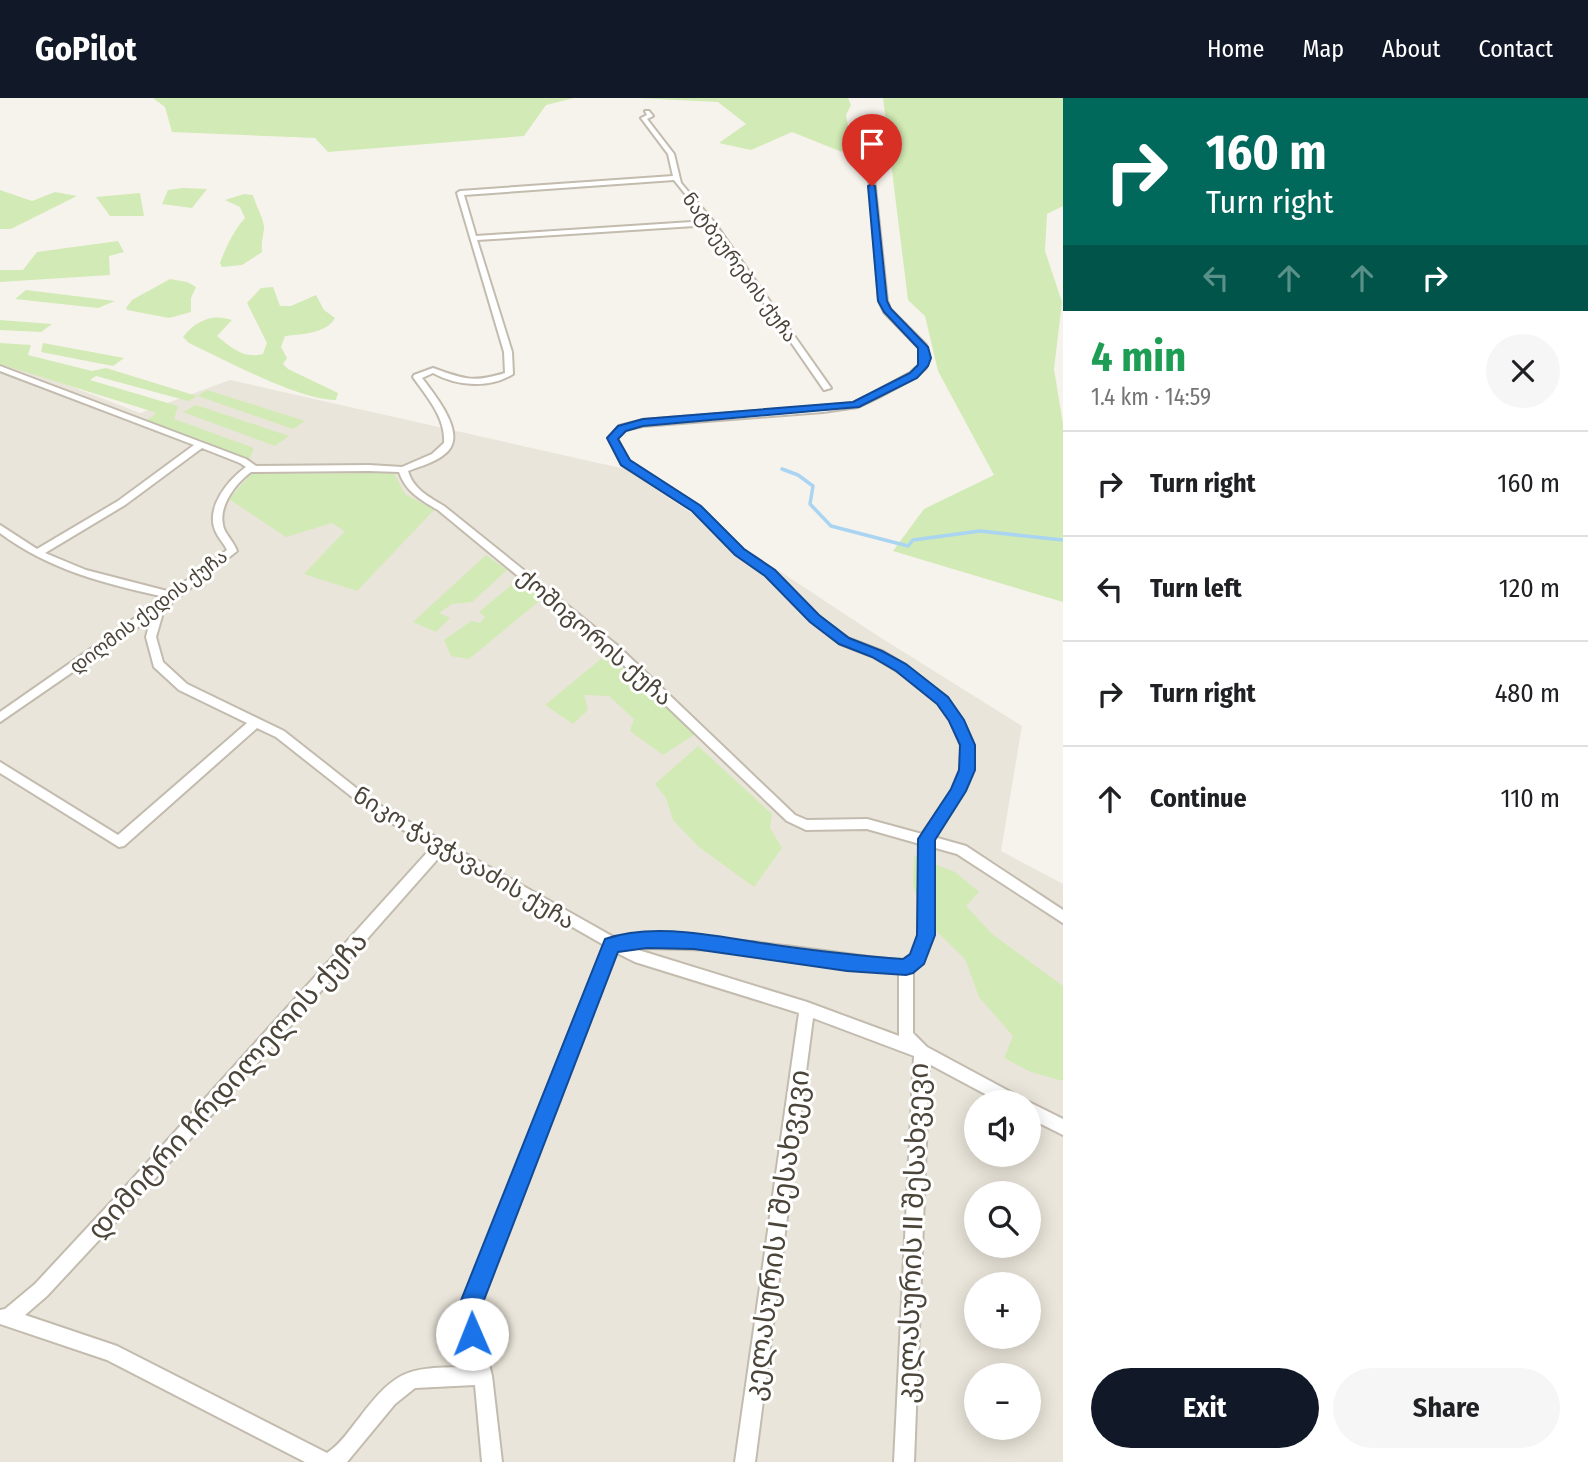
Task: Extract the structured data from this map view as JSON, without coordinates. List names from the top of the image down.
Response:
{
  "streets": {
    "street": [
      "ნატბეურების ქუჩა",
      "დიღმის ქედის ქუჩა",
      "ქოშიგორის ქუჩა",
      "ნიკო ჭავჭავაძის ქუჩა",
      "დიმიტრი ჩრდილელის ქუჩა",
      "კელასურის II შესახვევი",
      "კელასურის I შესახვევი"
    ]
  },
  "crossings": [
    ["დიღმის ქედის ქუჩა", "ნიკო ჭავჭავაძის ქუჩა"],
    ["ნიკო ჭავჭავაძის ქუჩა", "დიმიტრი ჩრდილელის ქუჩა"]
  ],
  "page": {
    "header": "GoPilot",
    "nav": [
      "Home",
      "Map",
      "About",
      "Contact"
    ],
    "turn": ["160 m", "Turn right"],
    "heading": ["4 min", "1.4 km · 14:59"],
    "list": [
      {
        "name": "Turn right",
        "value": "160 m"
      },
      {
        "name": "Turn left",
        "value": "120 m"
      },
      {
        "name": "Turn right",
        "value": "480 m"
      },
      {
        "name": "Continue",
        "value": "110 m"
      }
    ],
    "map_buttons": ["+", "−"],
    "buttons": ["Exit", "Share"]
  }
}
